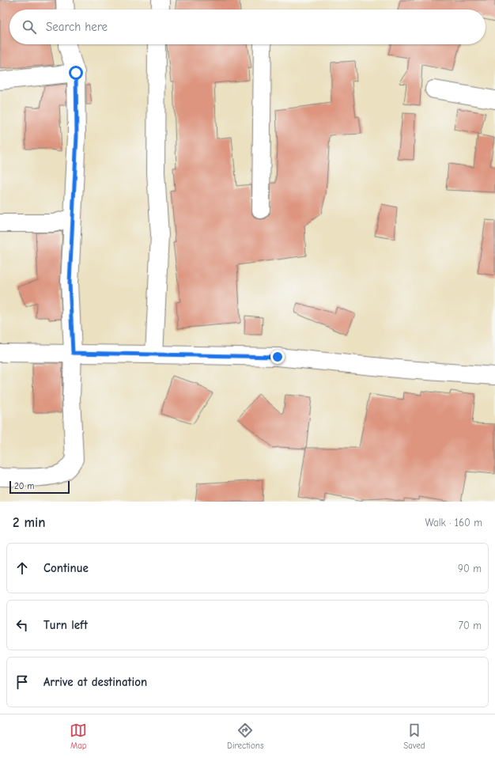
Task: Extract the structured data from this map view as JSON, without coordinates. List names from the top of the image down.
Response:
{
  "scale_bar": "20 m",
  "page": {
    "search": "Search here",
    "scale": "20 m",
    "heading": ["2 min", "Walk · 160 m"],
    "list": [
      ["Continue", "90 m"],
      ["Turn left", "70 m"],
      "Arrive at destination"
    ],
    "nav": ["Map", "Directions", "Saved"]
  }
}
